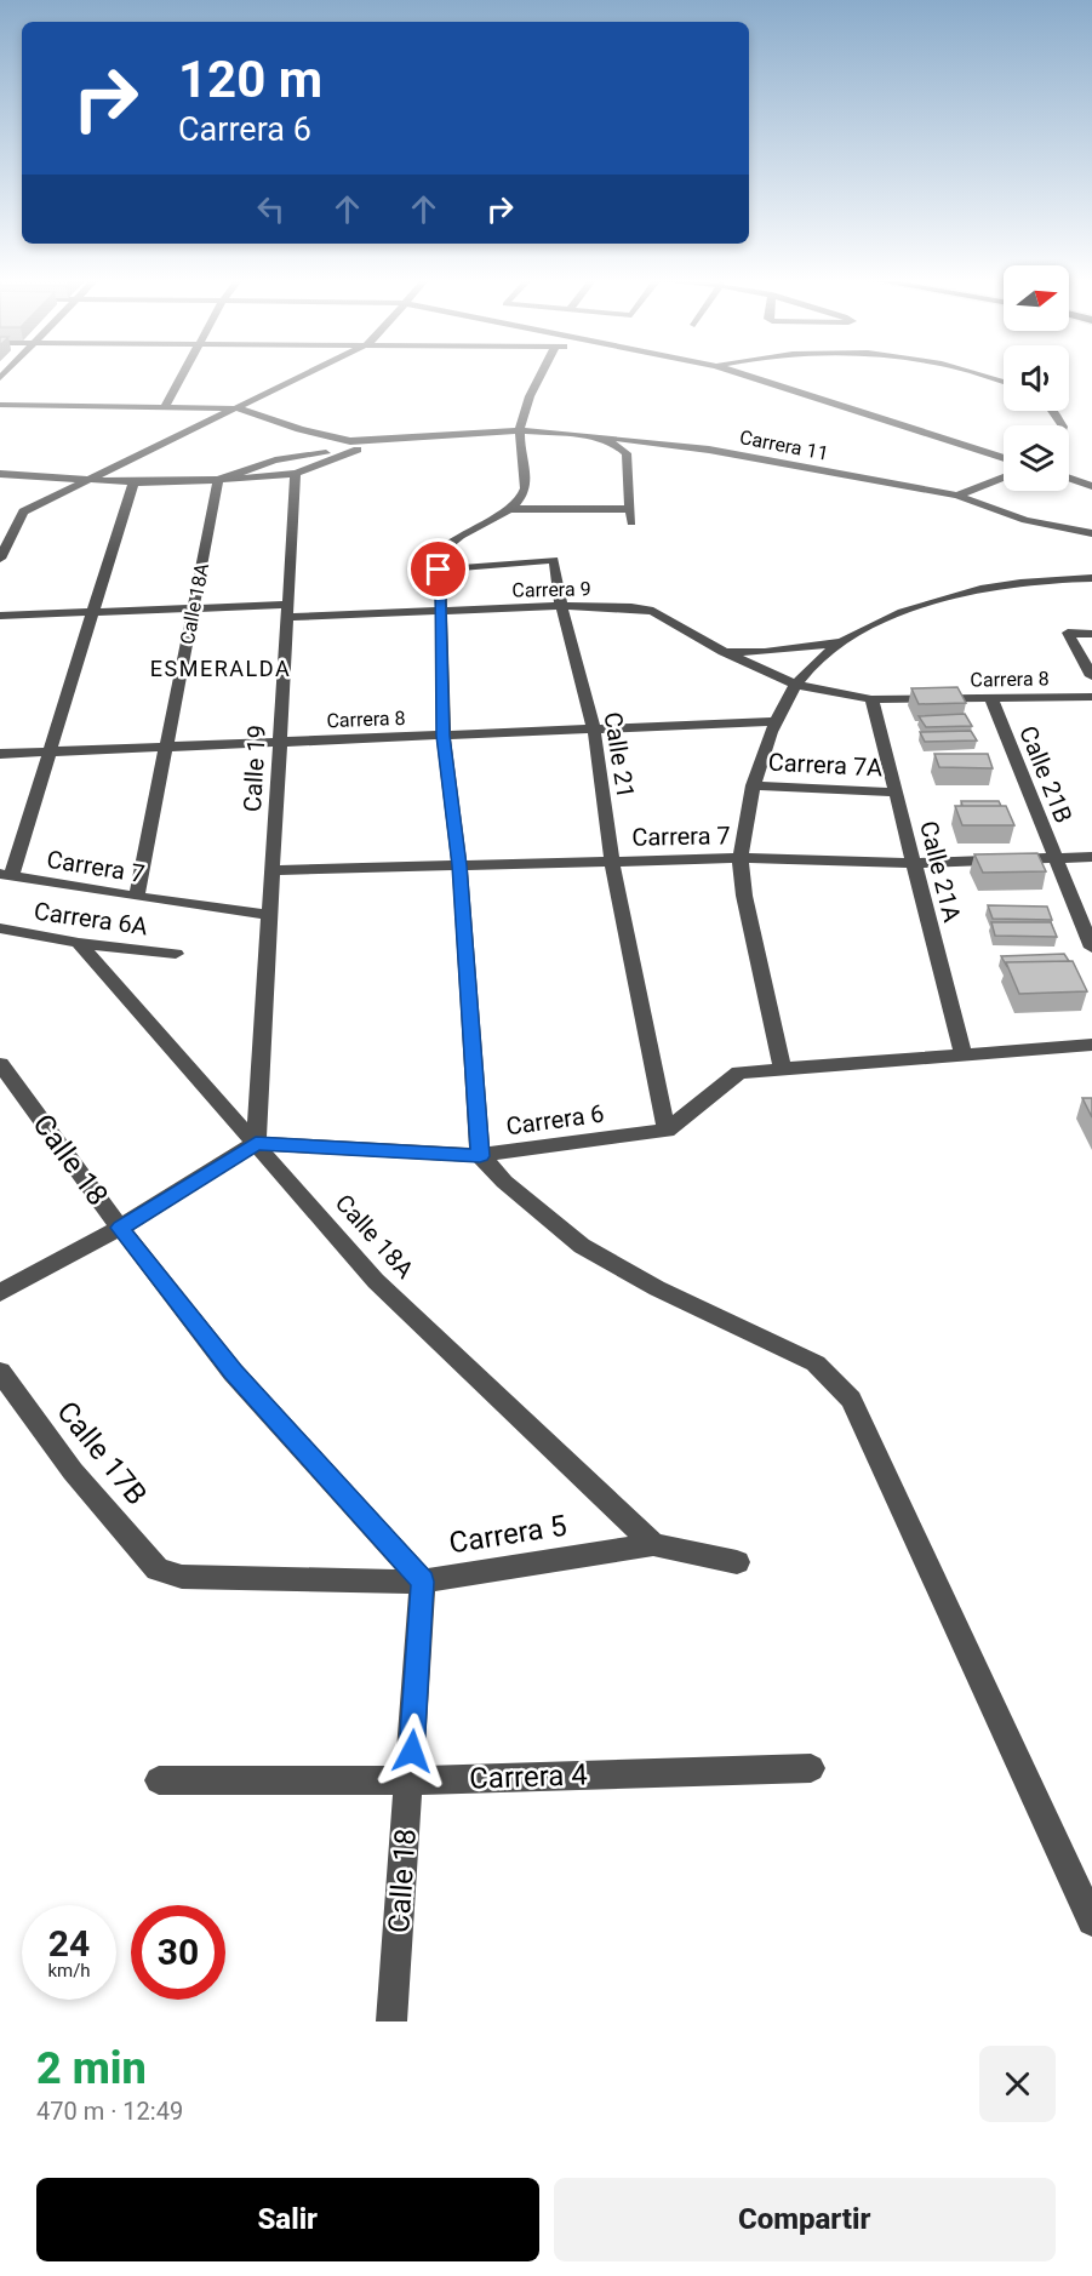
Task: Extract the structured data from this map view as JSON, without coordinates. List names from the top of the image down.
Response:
{
  "streets": {
    "street": [
      "Carrera 11",
      "Carrera 9",
      "Calle 18A",
      "Carrera 8",
      "Calle 21",
      "Carrera 7A",
      "Calle 19",
      "Calle 21B",
      "Carrera 7",
      "Calle 21A",
      "Carrera 6A",
      "Carrera 6",
      "Calle 18",
      "Calle 17B",
      "Carrera 5",
      "Carrera 4"
    ]
  },
  "crossings": [
    ["Carrera 9", "Calle 18A"],
    ["Carrera 9", "Carrera 8"],
    ["Carrera 9", "Calle 21"],
    ["Carrera 9", "Calle 19"],
    ["Calle 18A", "Carrera 8"],
    ["Calle 18A", "Calle 19"],
    ["Calle 18A", "Carrera 7"],
    ["Calle 18A", "Carrera 6A"],
    ["Calle 18A", "Carrera 6"],
    ["Calle 18A", "Carrera 5"],
    ["Carrera 8", "Calle 21"],
    ["Carrera 8", "Calle 19"],
    ["Carrera 8", "Calle 21B"],
    ["Carrera 8", "Calle 21A"],
    ["Calle 21", "Carrera 7"],
    ["Calle 21", "Carrera 6"],
    ["Carrera 7A", "Calle 21A"],
    ["Calle 19", "Carrera 7"],
    ["Calle 19", "Carrera 6"],
    ["Calle 21B", "Carrera 7"],
    ["Carrera 7", "Calle 21A"],
    ["Calle 18", "Carrera 5"],
    ["Calle 18", "Carrera 4"],
    ["Calle 17B", "Carrera 5"]
  ],
  "districts": ["ESMERALDA"],
  "north": "right",
  "page": {
    "turn": ["120 m", "Carrera 6"],
    "speed": "24 km/h",
    "limit": "30",
    "heading": ["2 min", "470 m · 12:49"],
    "buttons": ["Salir", "Compartir"]
  }
}
